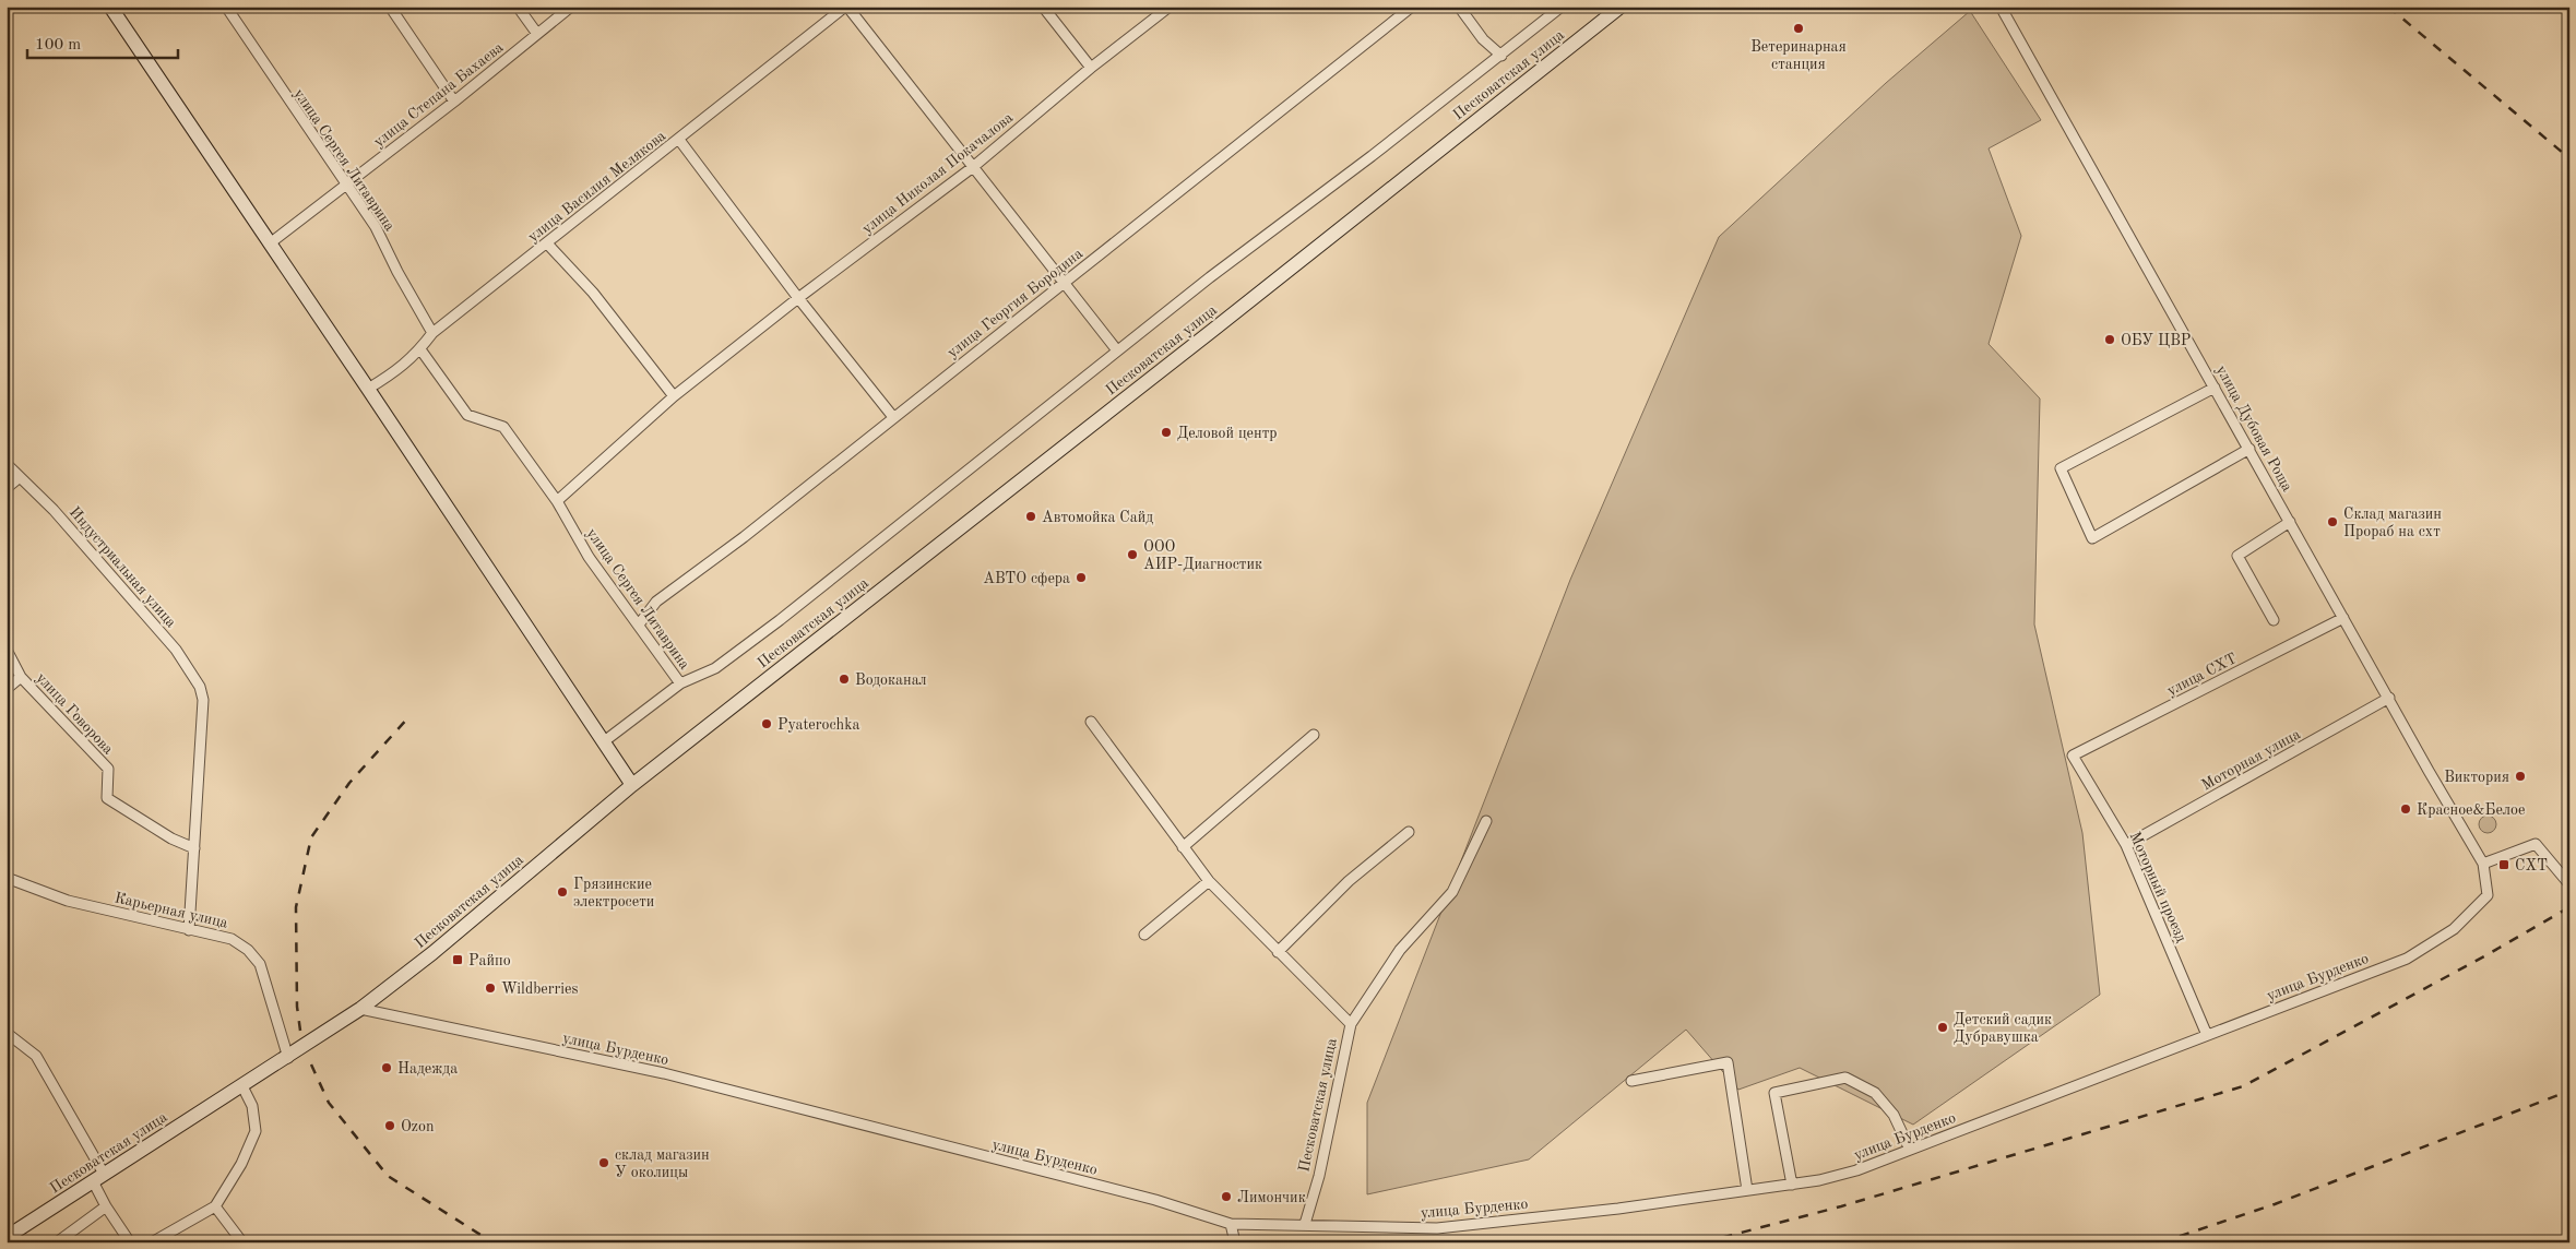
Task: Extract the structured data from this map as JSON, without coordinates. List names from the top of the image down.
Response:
{
  "streets": {
    "main road": ["Песковатская улица"],
    "street": [
      "улица Степана Бахаева",
      "улица Сергея Литаврина",
      "улица Николая Покачалова",
      "улица Василия Мелякова",
      "улица Георгия Бородина",
      "улица Дубовая Роща",
      "Индустриальная улица",
      "улица СХТ",
      "улица Говорова",
      "Моторная улица",
      "Моторный проезд",
      "Карьерная улица",
      "улица Бурденко"
    ]
  },
  "crossings": [
    ["Песковатская улица", "Карьерная улица"],
    ["Песковатская улица", "улица Бурденко"],
    ["улица Степана Бахаева", "улица Сергея Литаврина"],
    ["улица Сергея Литаврина", "улица Василия Мелякова"],
    ["улица Сергея Литаврина", "улица Георгия Бородина"],
    ["улица Дубовая Роща", "улица СХТ"],
    ["улица Дубовая Роща", "Моторная улица"],
    ["улица Дубовая Роща", "улица Бурденко"],
    ["Индустриальная улица", "улица Говорова"],
    ["улица СХТ", "Моторный проезд"],
    ["Моторная улица", "Моторный проезд"],
    ["Моторный проезд", "улица Бурденко"]
  ],
  "places": {
    "other": [
      "Ветеринарная станция",
      "ОБУ ЦВР",
      "Деловой центр",
      "Автомойка Сайд",
      "Склад магазин Прораб на схт",
      "ООО АИР-Диагностик",
      "АВТО сфера",
      "Водоканал",
      "Pyaterochka",
      "Виктория",
      "Красное&Белое",
      "Грязинские электросети",
      "Wildberries",
      "Детский садик Дубравушка",
      "Надежда",
      "Ozon",
      "склад магазин У околицы",
      "Лимончик"
    ],
    "transit": ["СХТ", "Райпо"]
  },
  "scale_bar": "100 m"
}
